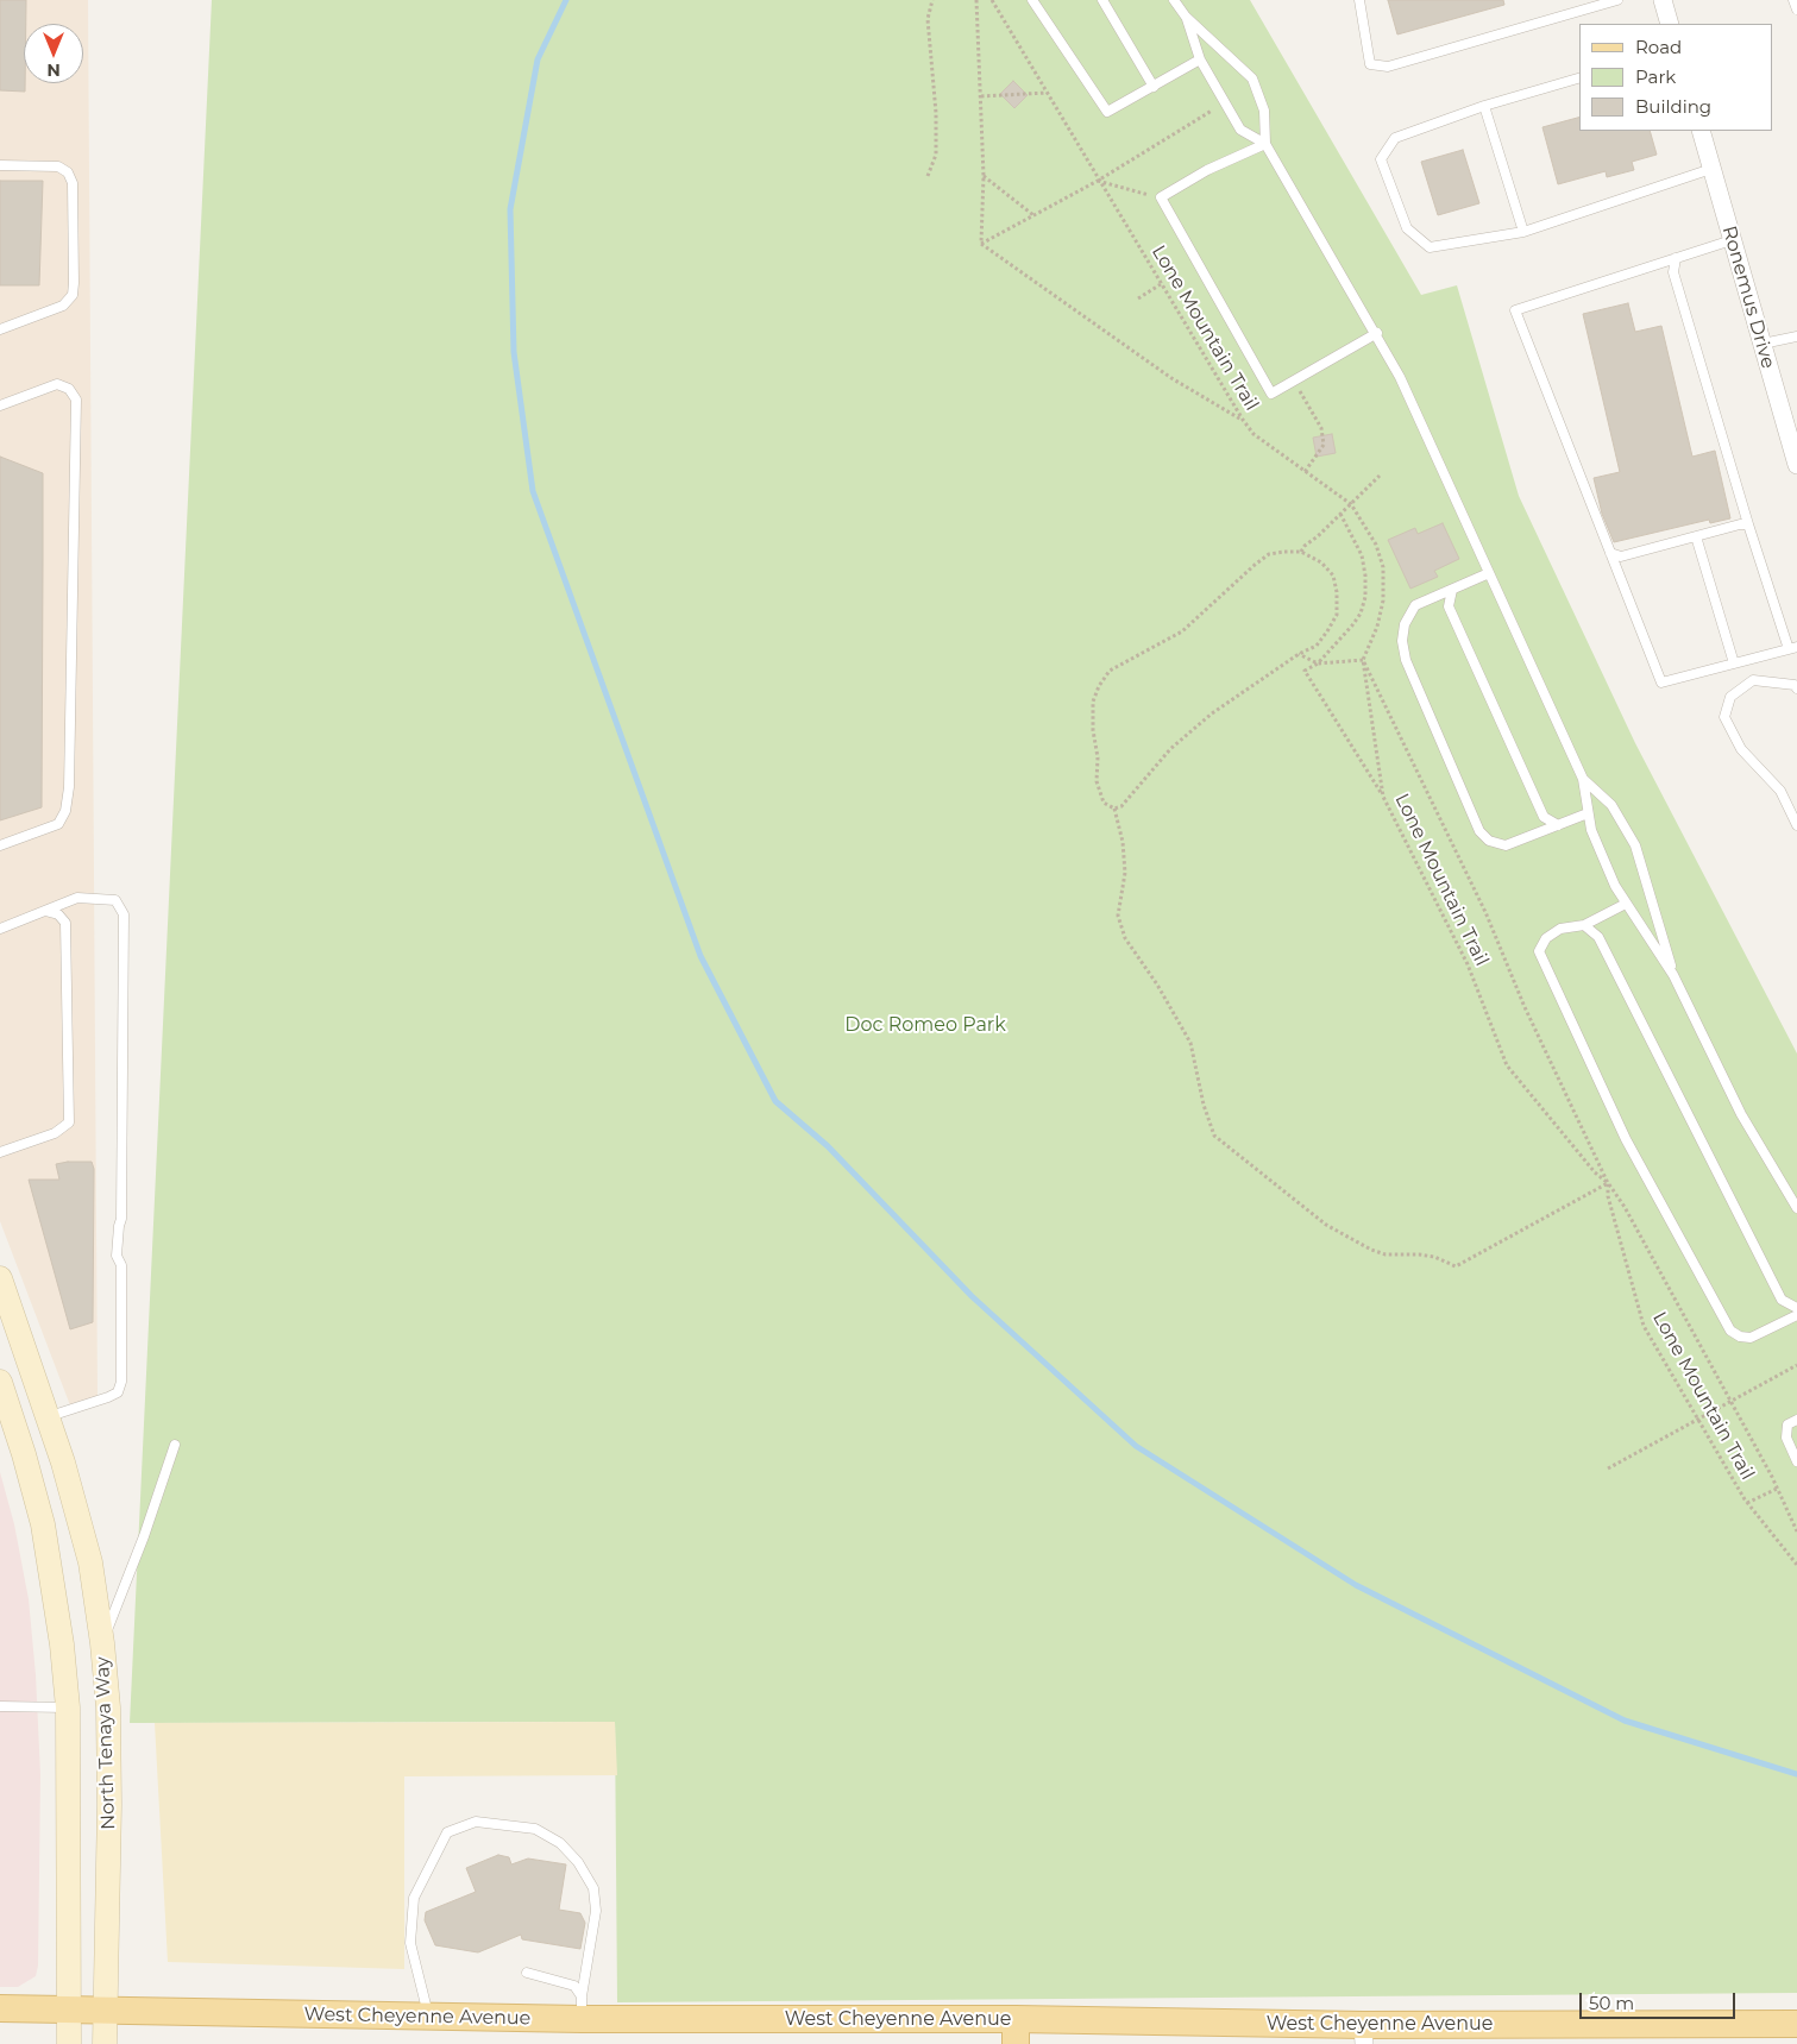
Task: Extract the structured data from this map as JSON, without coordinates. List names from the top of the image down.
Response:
{
  "streets": {
    "main road": ["North Tenaya Way", "West Cheyenne Avenue"],
    "street": ["Ronemus Drive"],
    "path": ["Lone Mountain Trail"]
  },
  "crossings": [
    ["North Tenaya Way", "West Cheyenne Avenue"]
  ],
  "parks": ["Doc Romeo Park"],
  "legend": ["Road", "Park", "Building"],
  "scale_bar": "50 m",
  "north": "bottom"
}
